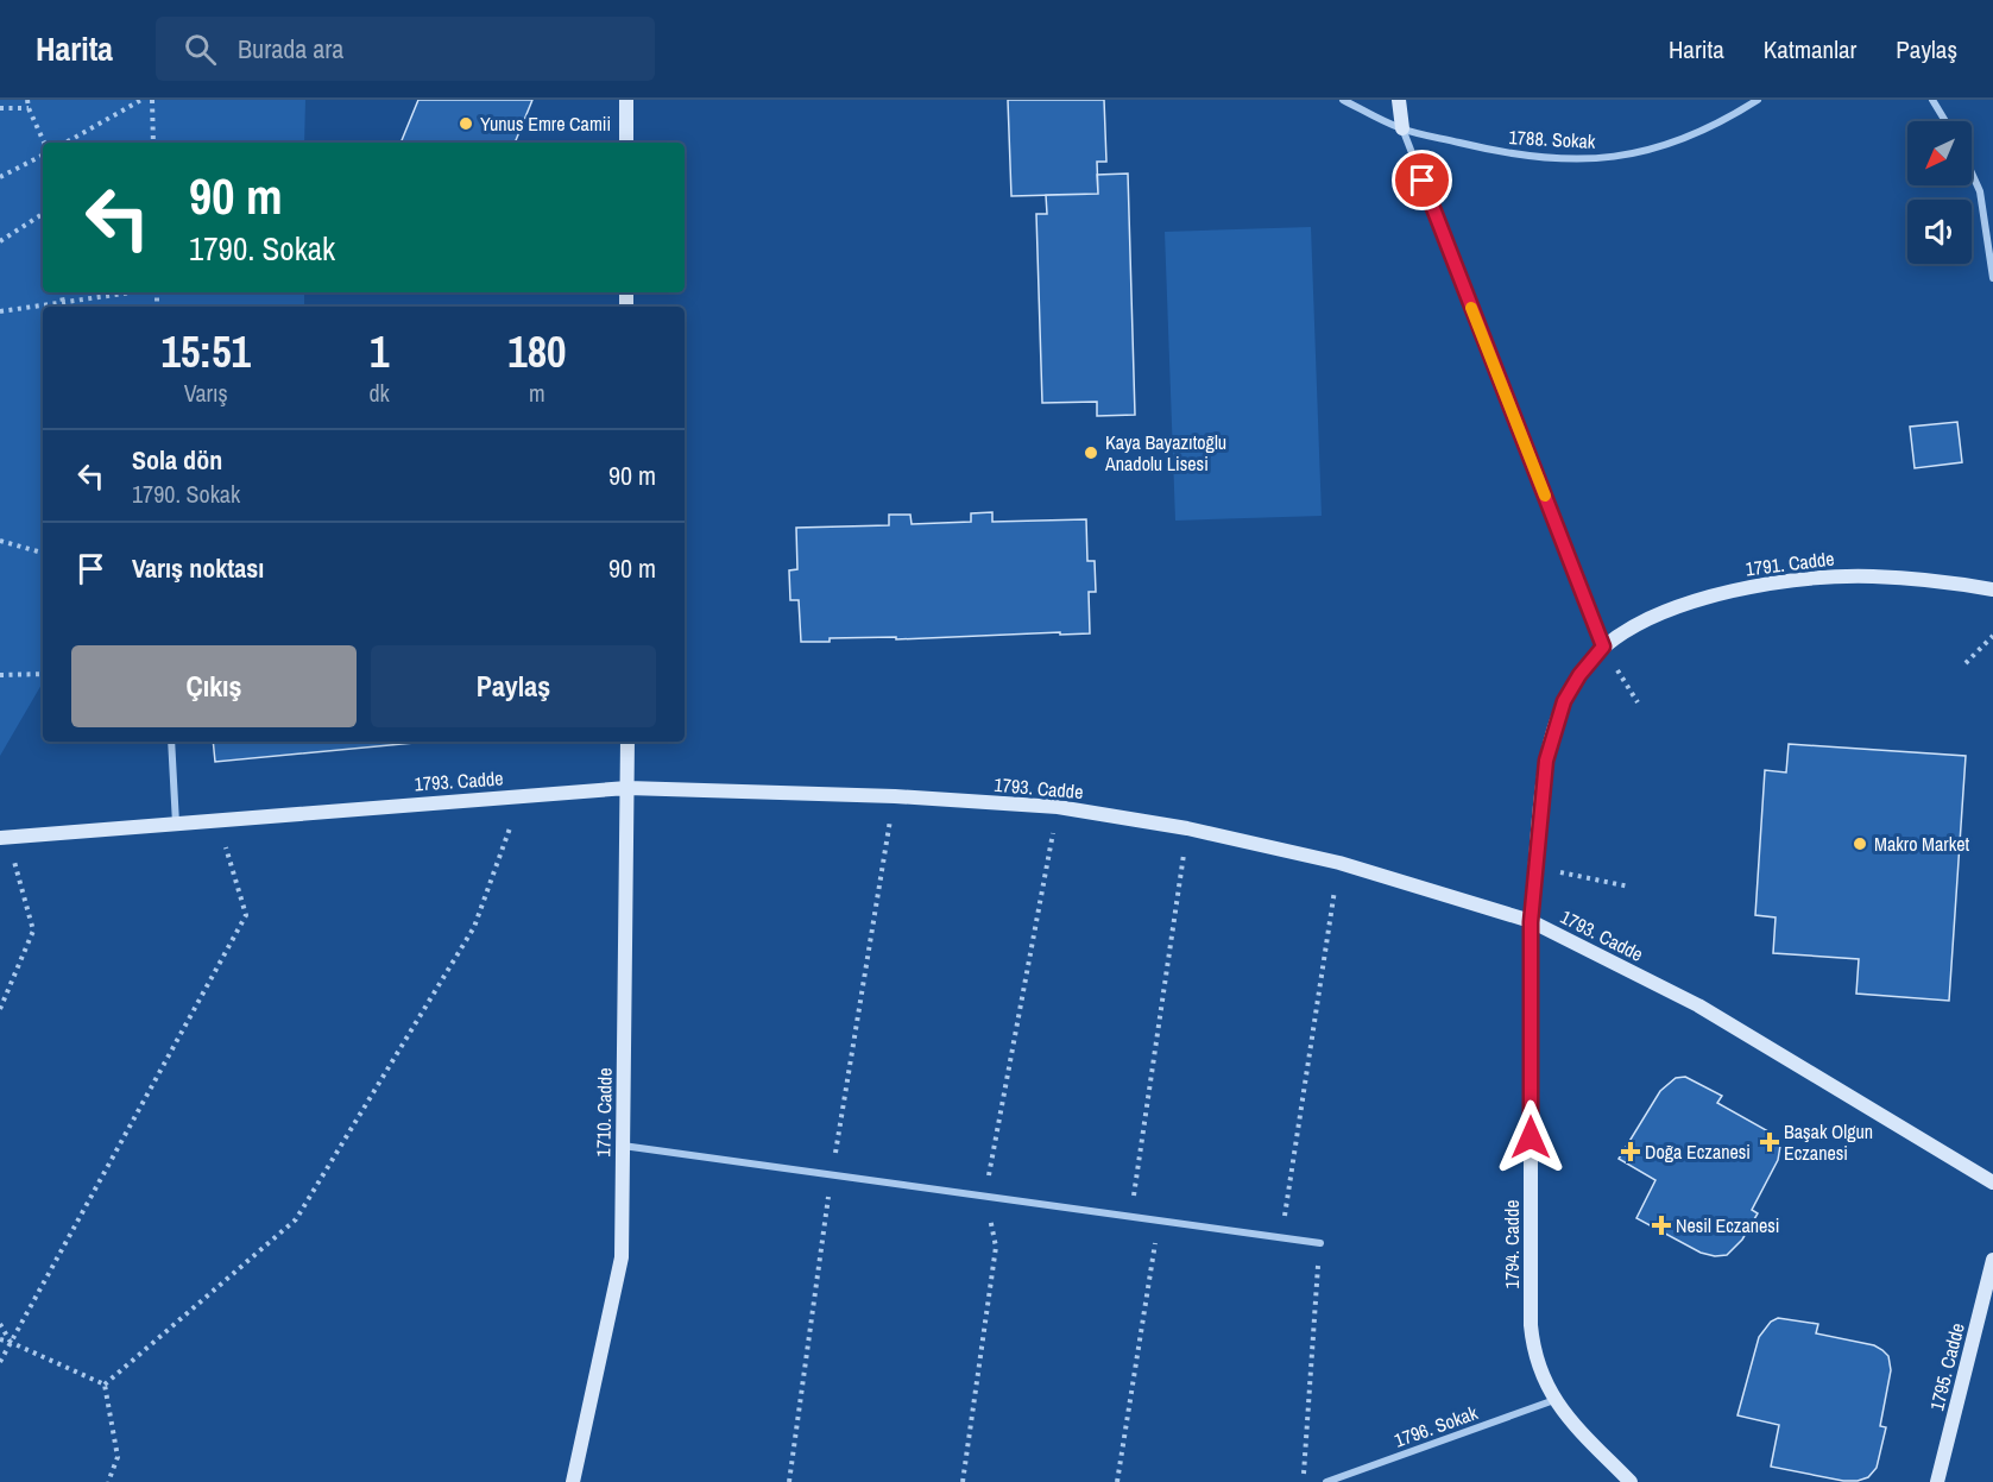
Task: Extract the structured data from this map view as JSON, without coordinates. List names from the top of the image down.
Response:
{
  "streets": {
    "street": [
      "1788. Sokak",
      "1791. Cadde",
      "1793. Cadde",
      "1710. Cadde",
      "1794. Cadde",
      "1795. Cadde",
      "1796. Sokak"
    ]
  },
  "crossings": [
    ["1791. Cadde", "1794. Cadde"],
    ["1793. Cadde", "1710. Cadde"],
    ["1793. Cadde", "1794. Cadde"],
    ["1794. Cadde", "1796. Sokak"]
  ],
  "places": {
    "other": ["Yunus Emre Camii", "Kaya Bayazıtoğlu Anadolu Lisesi", "Makro Market"],
    "health": ["Başak Olgun Eczanesi", "Doğa Eczanesi", "Nesil Eczanesi"]
  },
  "north": "bottom left",
  "page": {
    "header": "Harita",
    "search": "Burada ara",
    "nav": ["Harita", "Katmanlar", "Paylaş"],
    "turn": ["90 m", "1790. Sokak"],
    "eta": [
      "15:51",
      "Varış",
      "1",
      "dk",
      "180",
      "m"
    ],
    "list": [
      {
        "name": "Sola dön",
        "note": "1790. Sokak",
        "value": "90 m"
      },
      {
        "name": "Varış noktası",
        "value": "90 m"
      }
    ],
    "buttons": ["Çıkış", "Paylaş"]
  }
}
